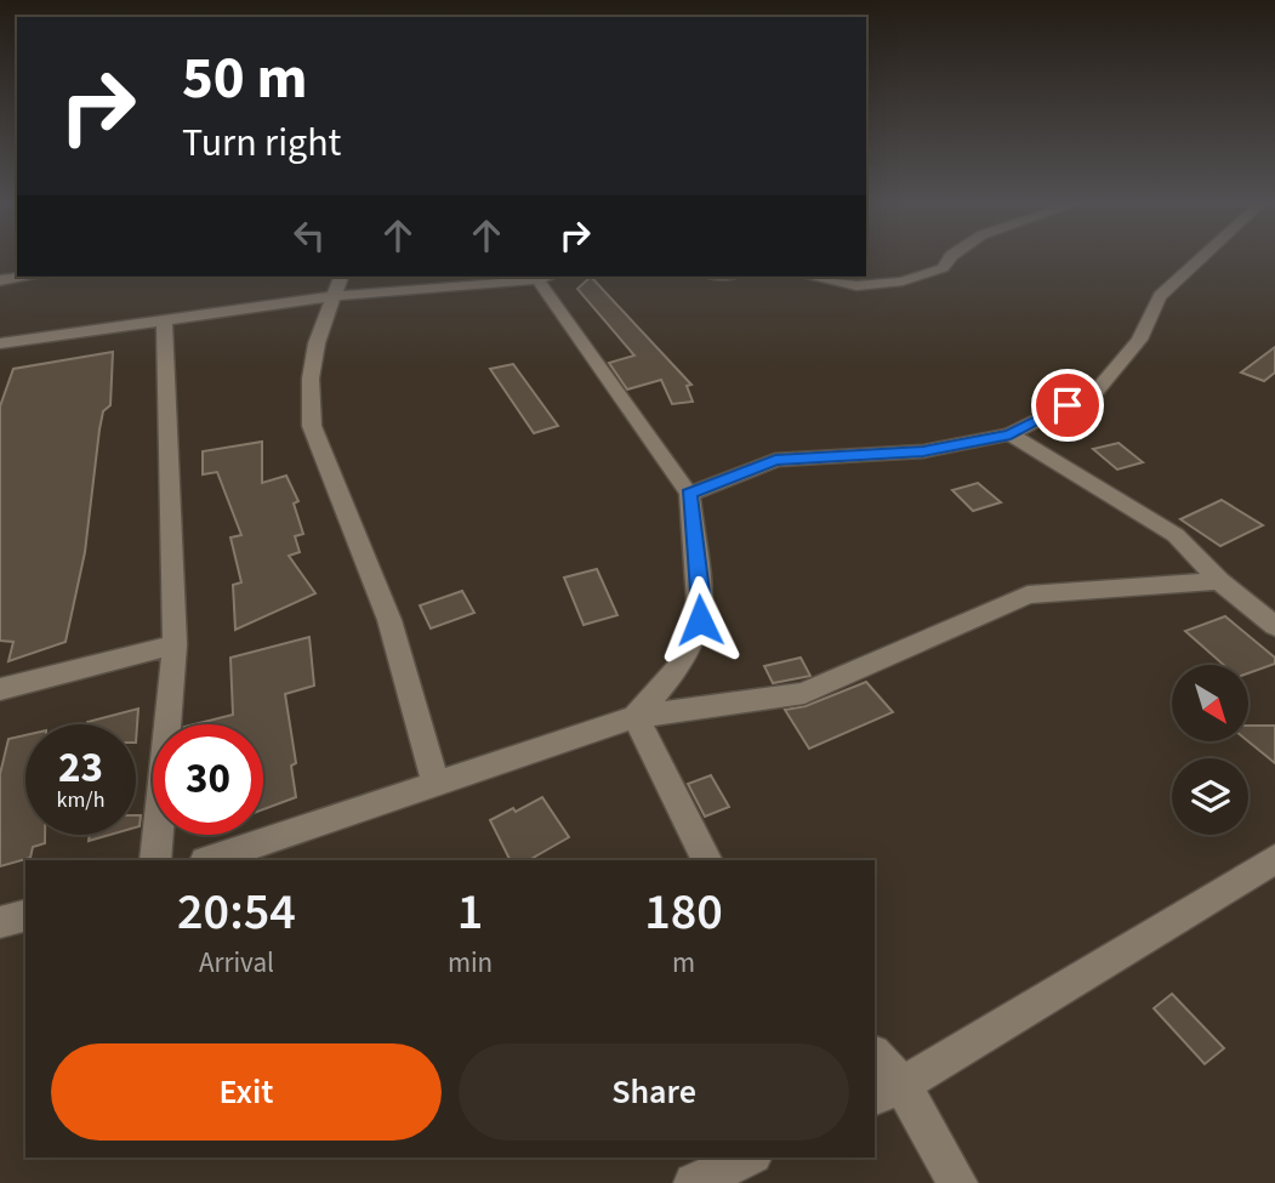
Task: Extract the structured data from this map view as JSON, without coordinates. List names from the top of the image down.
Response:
{
  "north": "bottom right",
  "page": {
    "turn": ["50 m", "Turn right"],
    "speed": "23 km/h",
    "limit": "30",
    "eta": [
      "20:54",
      "Arrival",
      "1",
      "min",
      "180",
      "m"
    ],
    "buttons": ["Exit", "Share"]
  }
}
